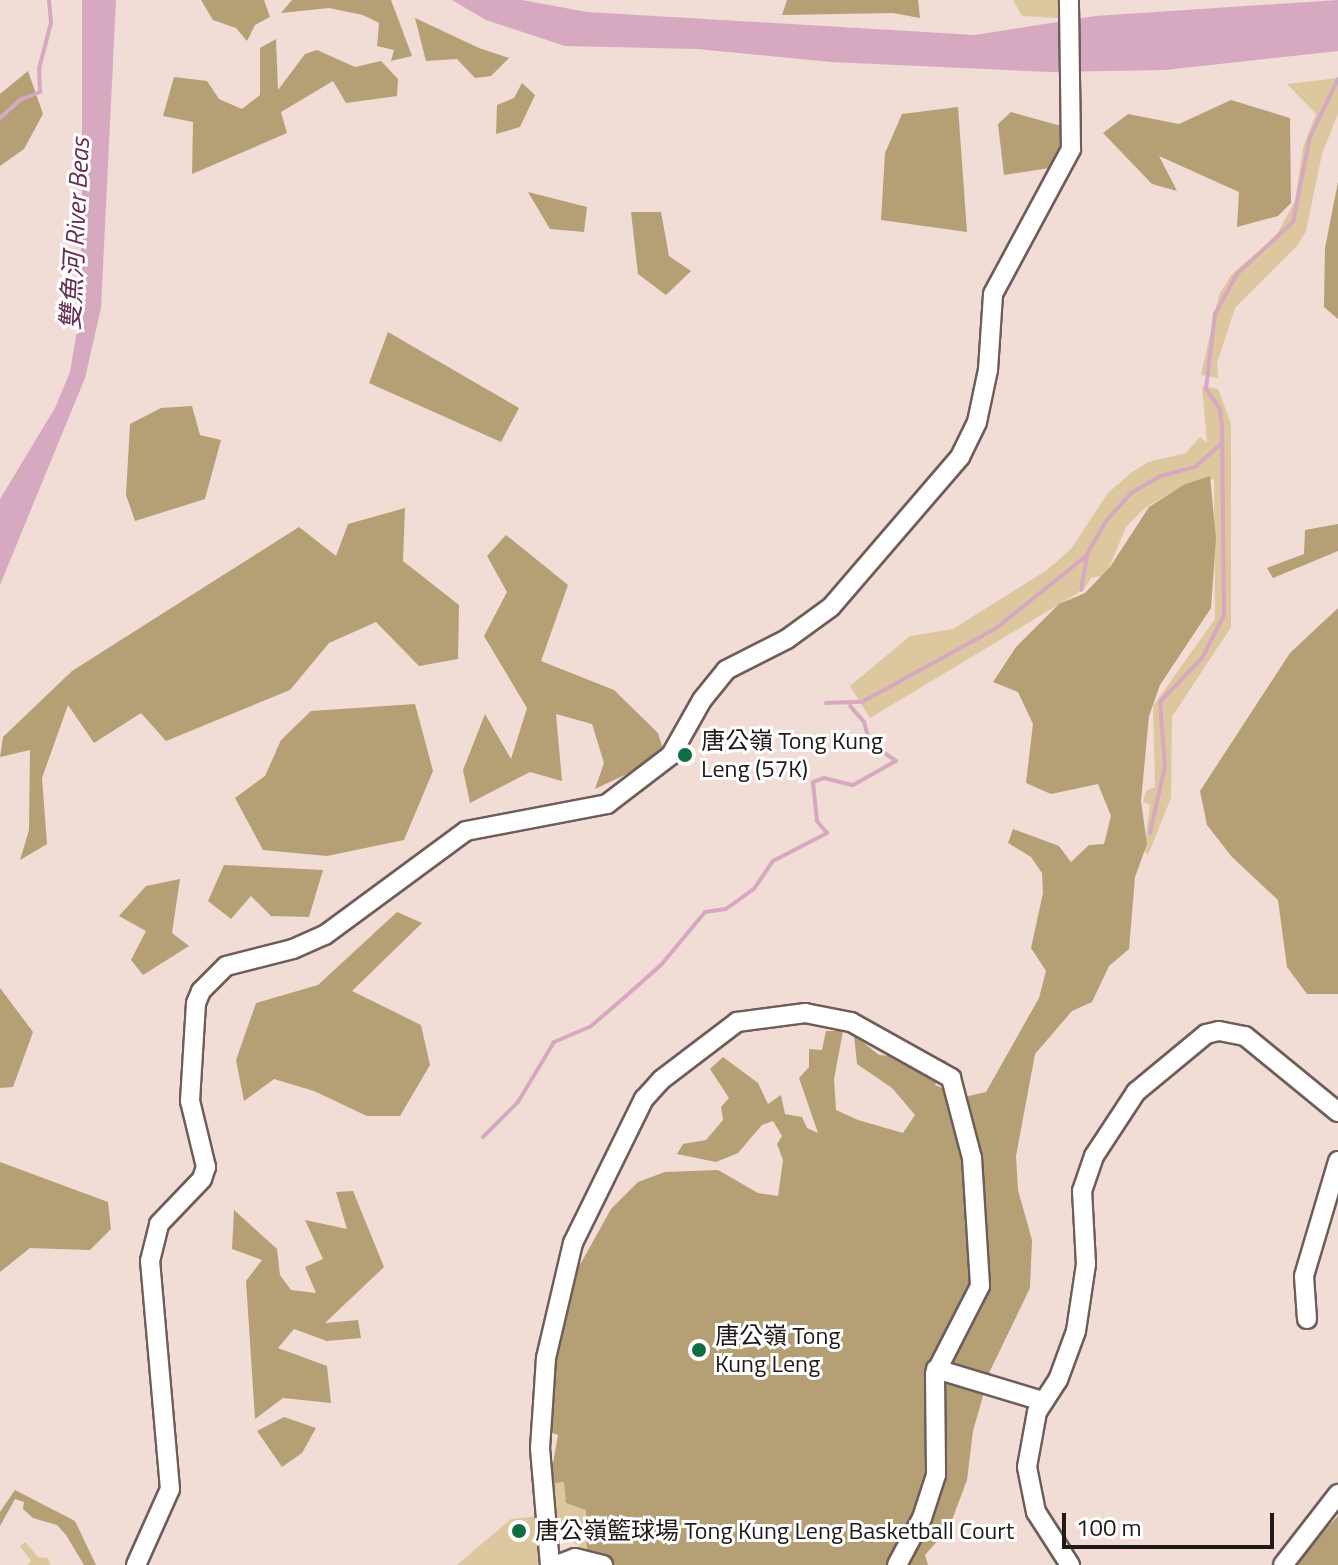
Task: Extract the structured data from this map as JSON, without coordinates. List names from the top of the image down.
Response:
{
  "water": ["雙魚河 River Beas"],
  "places": ["唐公嶺 Tong Kung Leng (57K)", "唐公嶺 Tong Kung Leng", "唐公嶺籃球場 Tong Kung Leng Basketball Court"],
  "scale_bar": "100 m"
}
